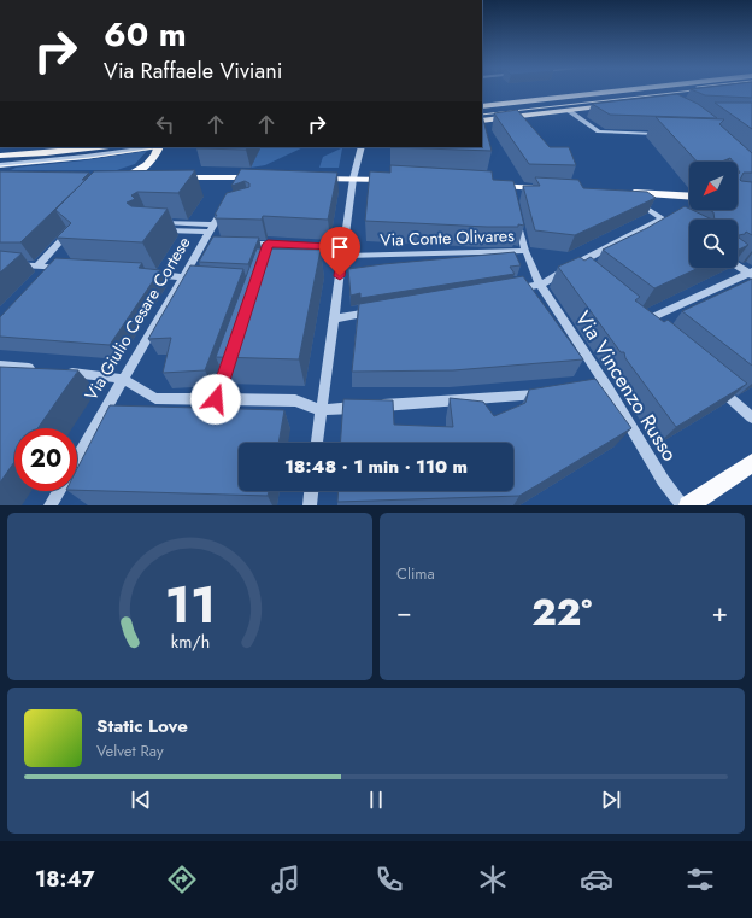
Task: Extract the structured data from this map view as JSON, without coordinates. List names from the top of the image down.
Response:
{
  "streets": {
    "street": ["Via Conte Olivares", "Via Giulio Cesare Cortese", "Via Vincenzo Russo"]
  },
  "crossings": [
    ["Via Conte Olivares", "Via Vincenzo Russo"]
  ],
  "north": "bottom left",
  "page": {
    "turn": ["60 m", "Via Raffaele Viviani"],
    "limit": "20",
    "trip": "18:48 · 1 min · 110 m",
    "tile": "Clima",
    "heat": ["−", "22°", "+"],
    "song": ["Static Love", "Velvet Ray"],
    "tabs": "18:47",
    "gauge": ["11", "km/h"]
  }
}
